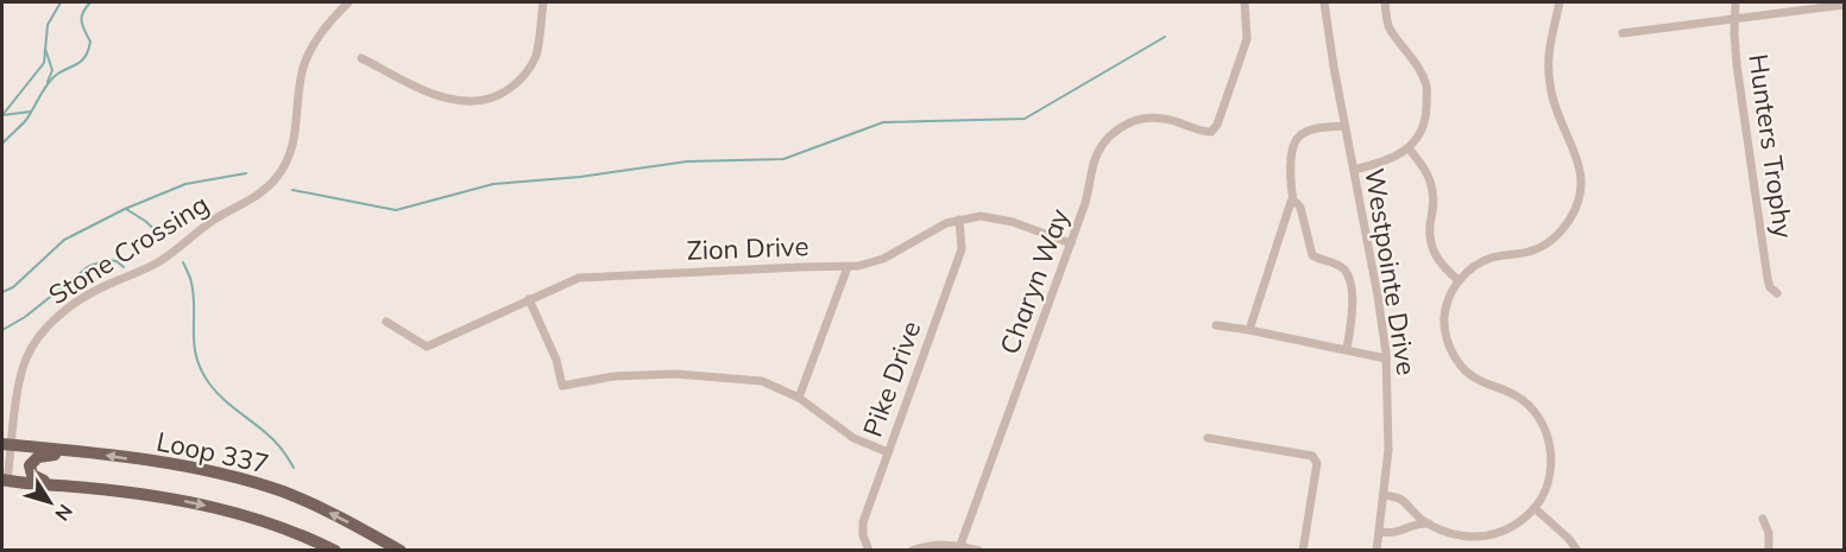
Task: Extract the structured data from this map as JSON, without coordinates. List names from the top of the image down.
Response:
{
  "streets": {
    "main road": ["Loop 337"],
    "street": [
      "Hunters Trophy",
      "Zion Drive",
      "Stone Crossing",
      "Westpointe Drive",
      "Charyn Way",
      "Pike Drive"
    ]
  },
  "crossings": [
    ["Zion Drive", "Charyn Way"],
    ["Zion Drive", "Pike Drive"],
    ["Stone Crossing", "Loop 337"]
  ],
  "north": "bottom right"
}
